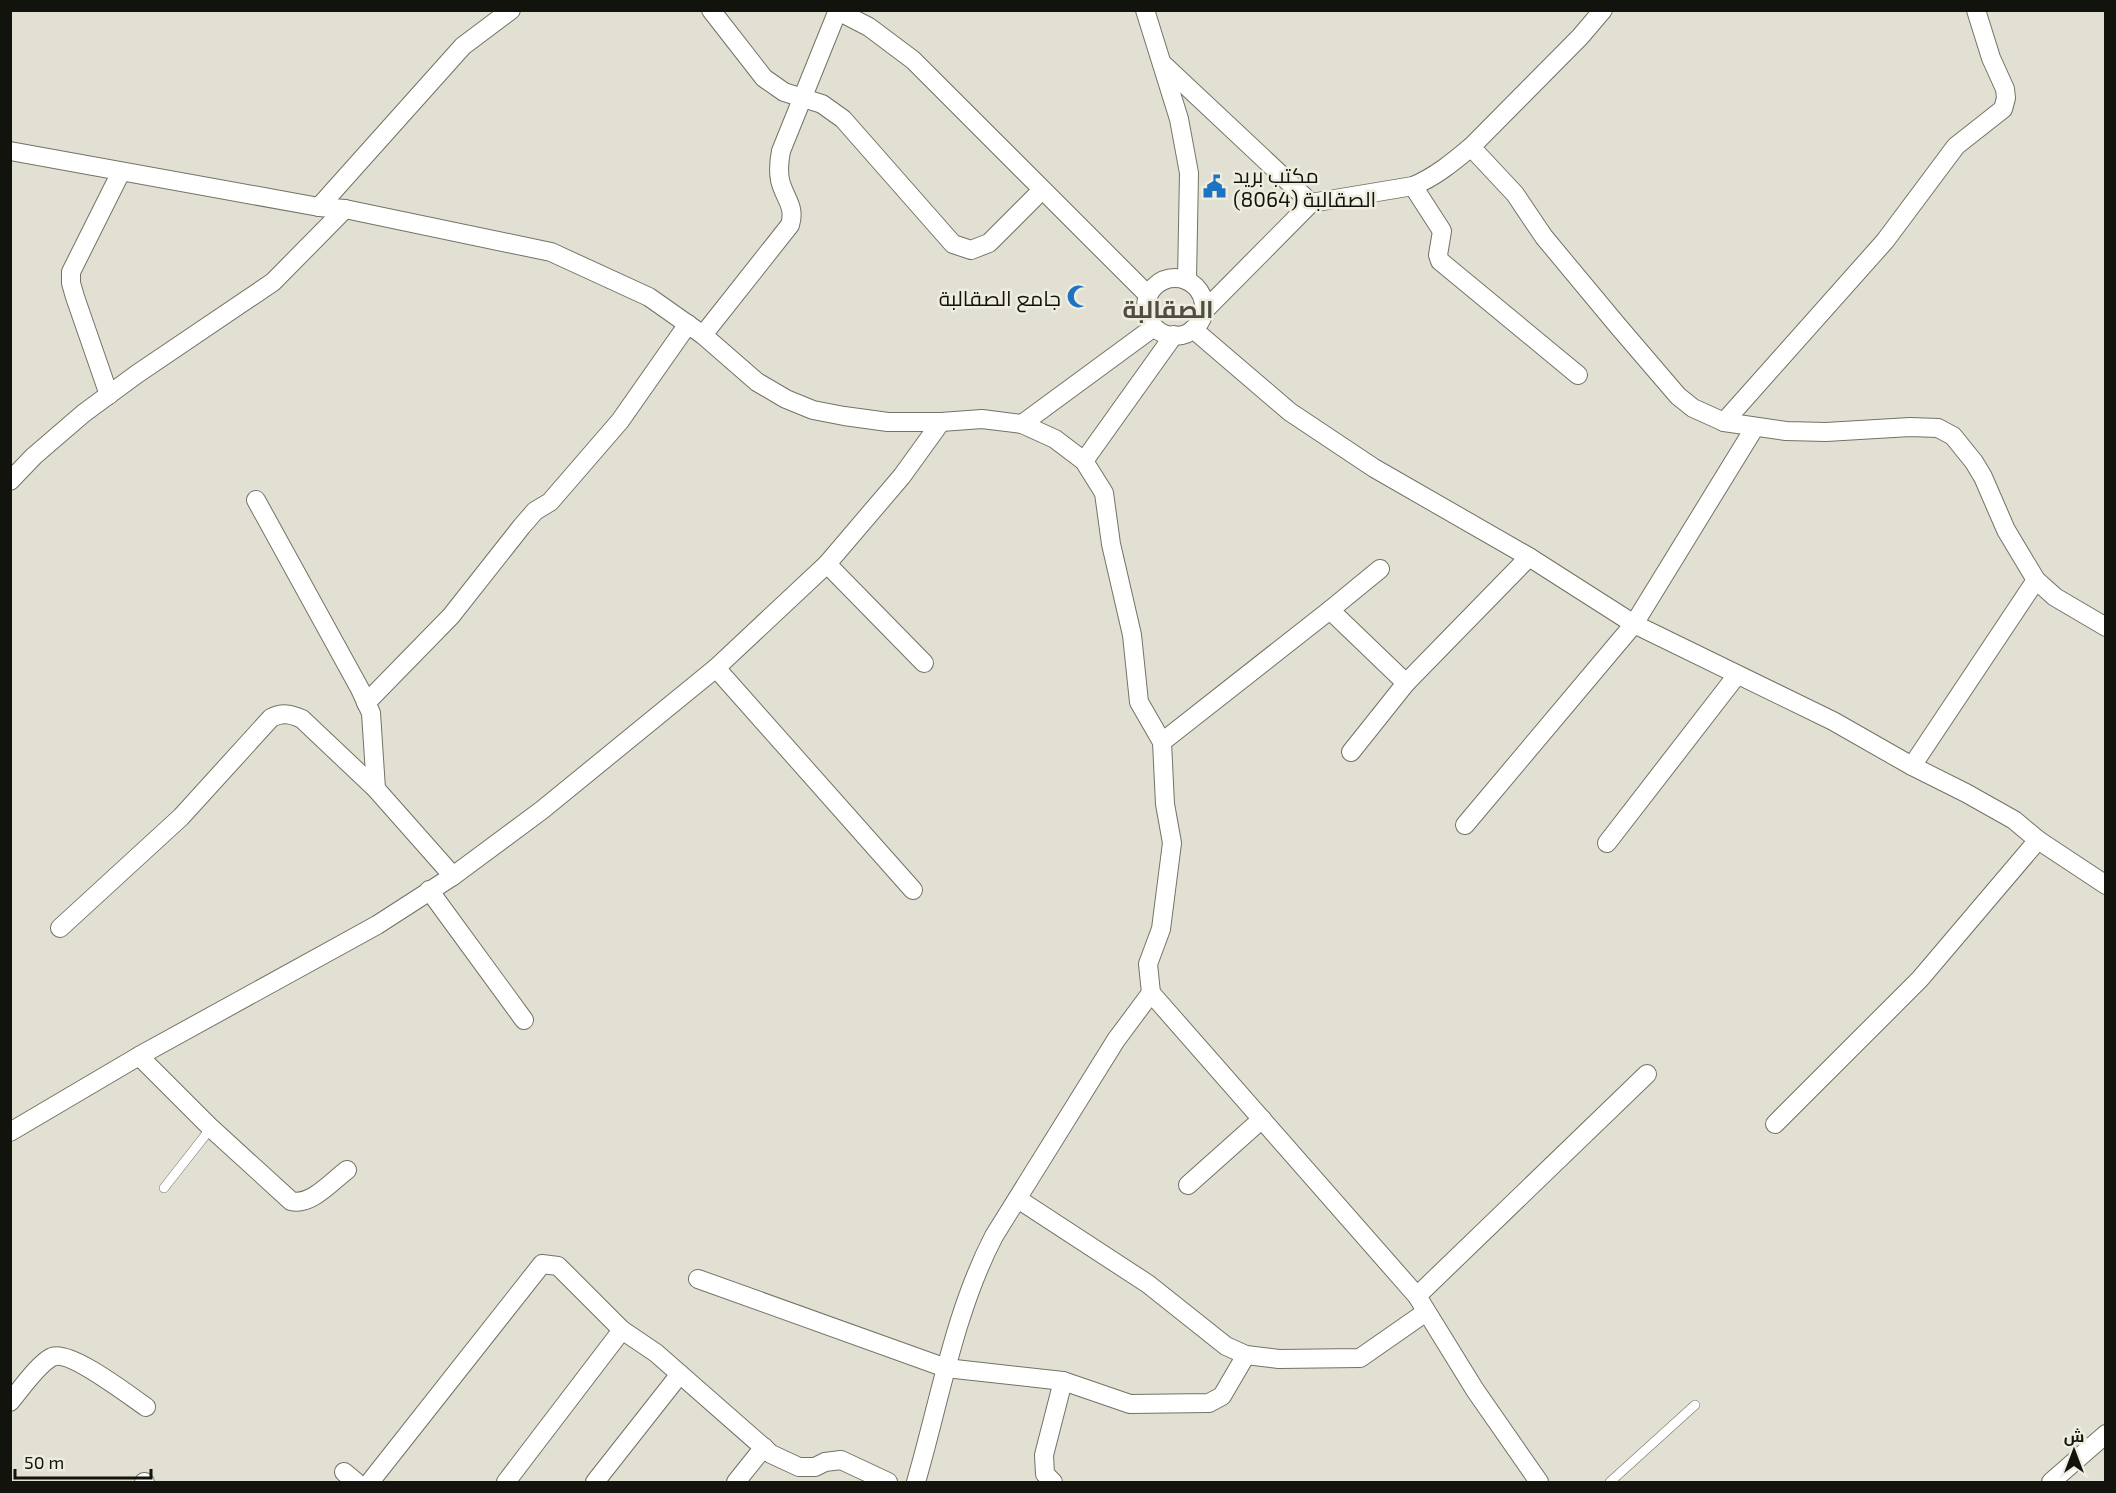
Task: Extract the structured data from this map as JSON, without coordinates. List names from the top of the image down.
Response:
{
  "districts": ["الصقالبة"],
  "places": {
    "public building": ["مكتب بريد الصقالبة (8064)"],
    "mosque": ["جامع الصقالبة"]
  },
  "scale_bar": "50 m",
  "north": "top"
}
